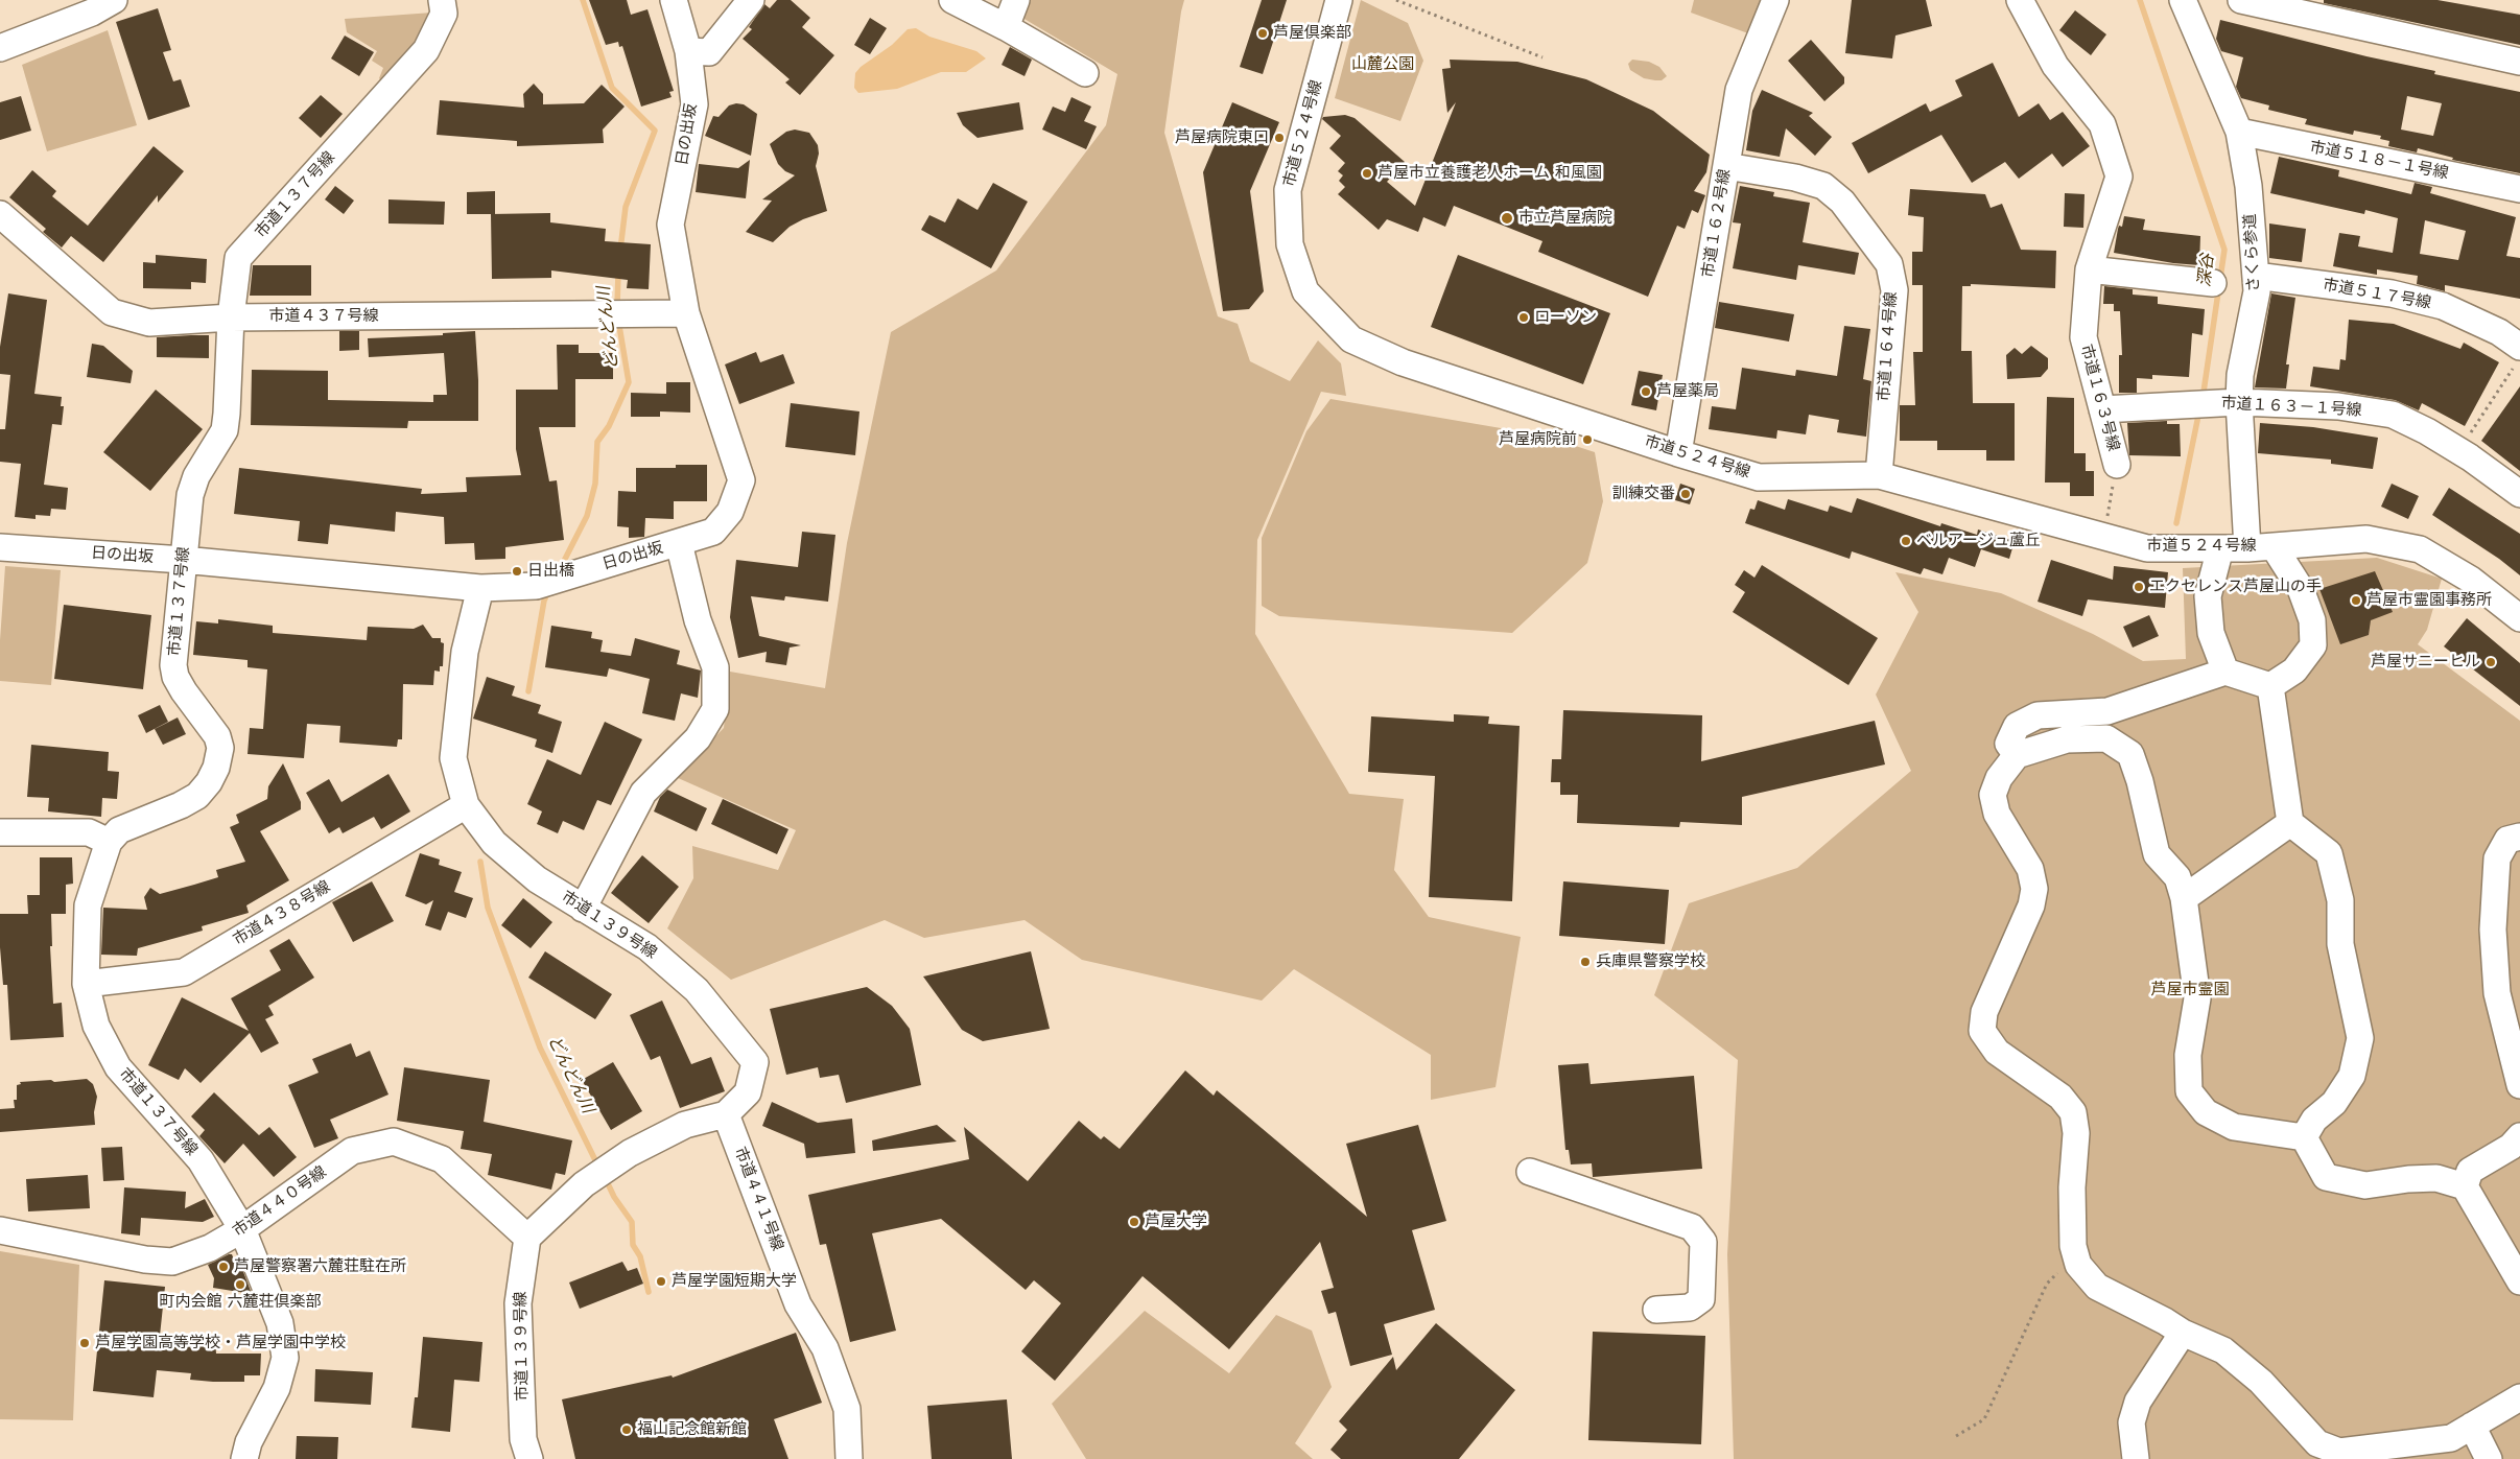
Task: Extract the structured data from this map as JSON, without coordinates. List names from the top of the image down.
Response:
{
  "streets": {
    "street": [
      "市道５２４号線",
      "日の出坂",
      "市道５１８－１号線",
      "市道１３７号線",
      "市道１６２号線",
      "さくら参道",
      "市道５１７号線",
      "市道４３７号線",
      "市道１６４号線",
      "市道１６３号線",
      "市道１６３－１号線",
      "市道４３８号線",
      "市道１３９号線",
      "市道４４１号線",
      "市道４４０号線"
    ]
  },
  "crossings": [
    ["市道５２４号線", "市道１６２号線"],
    ["市道５２４号線", "さくら参道"],
    ["市道５２４号線", "市道１６４号線"],
    ["日の出坂", "市道１３７号線"],
    ["日の出坂", "市道４３７号線"],
    ["日の出坂", "市道１３９号線"],
    ["市道５１８－１号線", "さくら参道"],
    ["市道１３７号線", "市道４３７号線"],
    ["市道１３７号線", "市道４３８号線"],
    ["市道１３７号線", "市道４４０号線"],
    ["市道１６２号線", "市道１６４号線"],
    ["さくら参道", "市道５１７号線"],
    ["さくら参道", "市道１６３－１号線"],
    ["市道１６３号線", "市道１６３－１号線"],
    ["市道４３８号線", "市道１３９号線"],
    ["市道１３９号線", "市道４４１号線"],
    ["市道１３９号線", "市道４４０号線"]
  ],
  "water": ["深谷", "どんどん川"],
  "parks": ["山麓公園", "芦屋市霊園"],
  "places": [
    "芦屋倶楽部",
    "芦屋病院東口",
    "芦屋市立養護老人ホーム 和風園",
    "市立芦屋病院",
    "ローソン",
    "芦屋薬局",
    "芦屋病院前",
    "訓練交番",
    "ベルアージュ蘆丘",
    "日出橋",
    "エクセレンス芦屋山の手",
    "芦屋市霊園事務所",
    "芦屋サニーヒル",
    "兵庫県警察学校",
    "芦屋大学",
    "芦屋警察署六麓荘駐在所",
    "芦屋学園短期大学",
    "町内会館 六麓荘倶楽部",
    "芦屋学園高等学校・芦屋学園中学校",
    "福山記念館新館"
  ]
}
